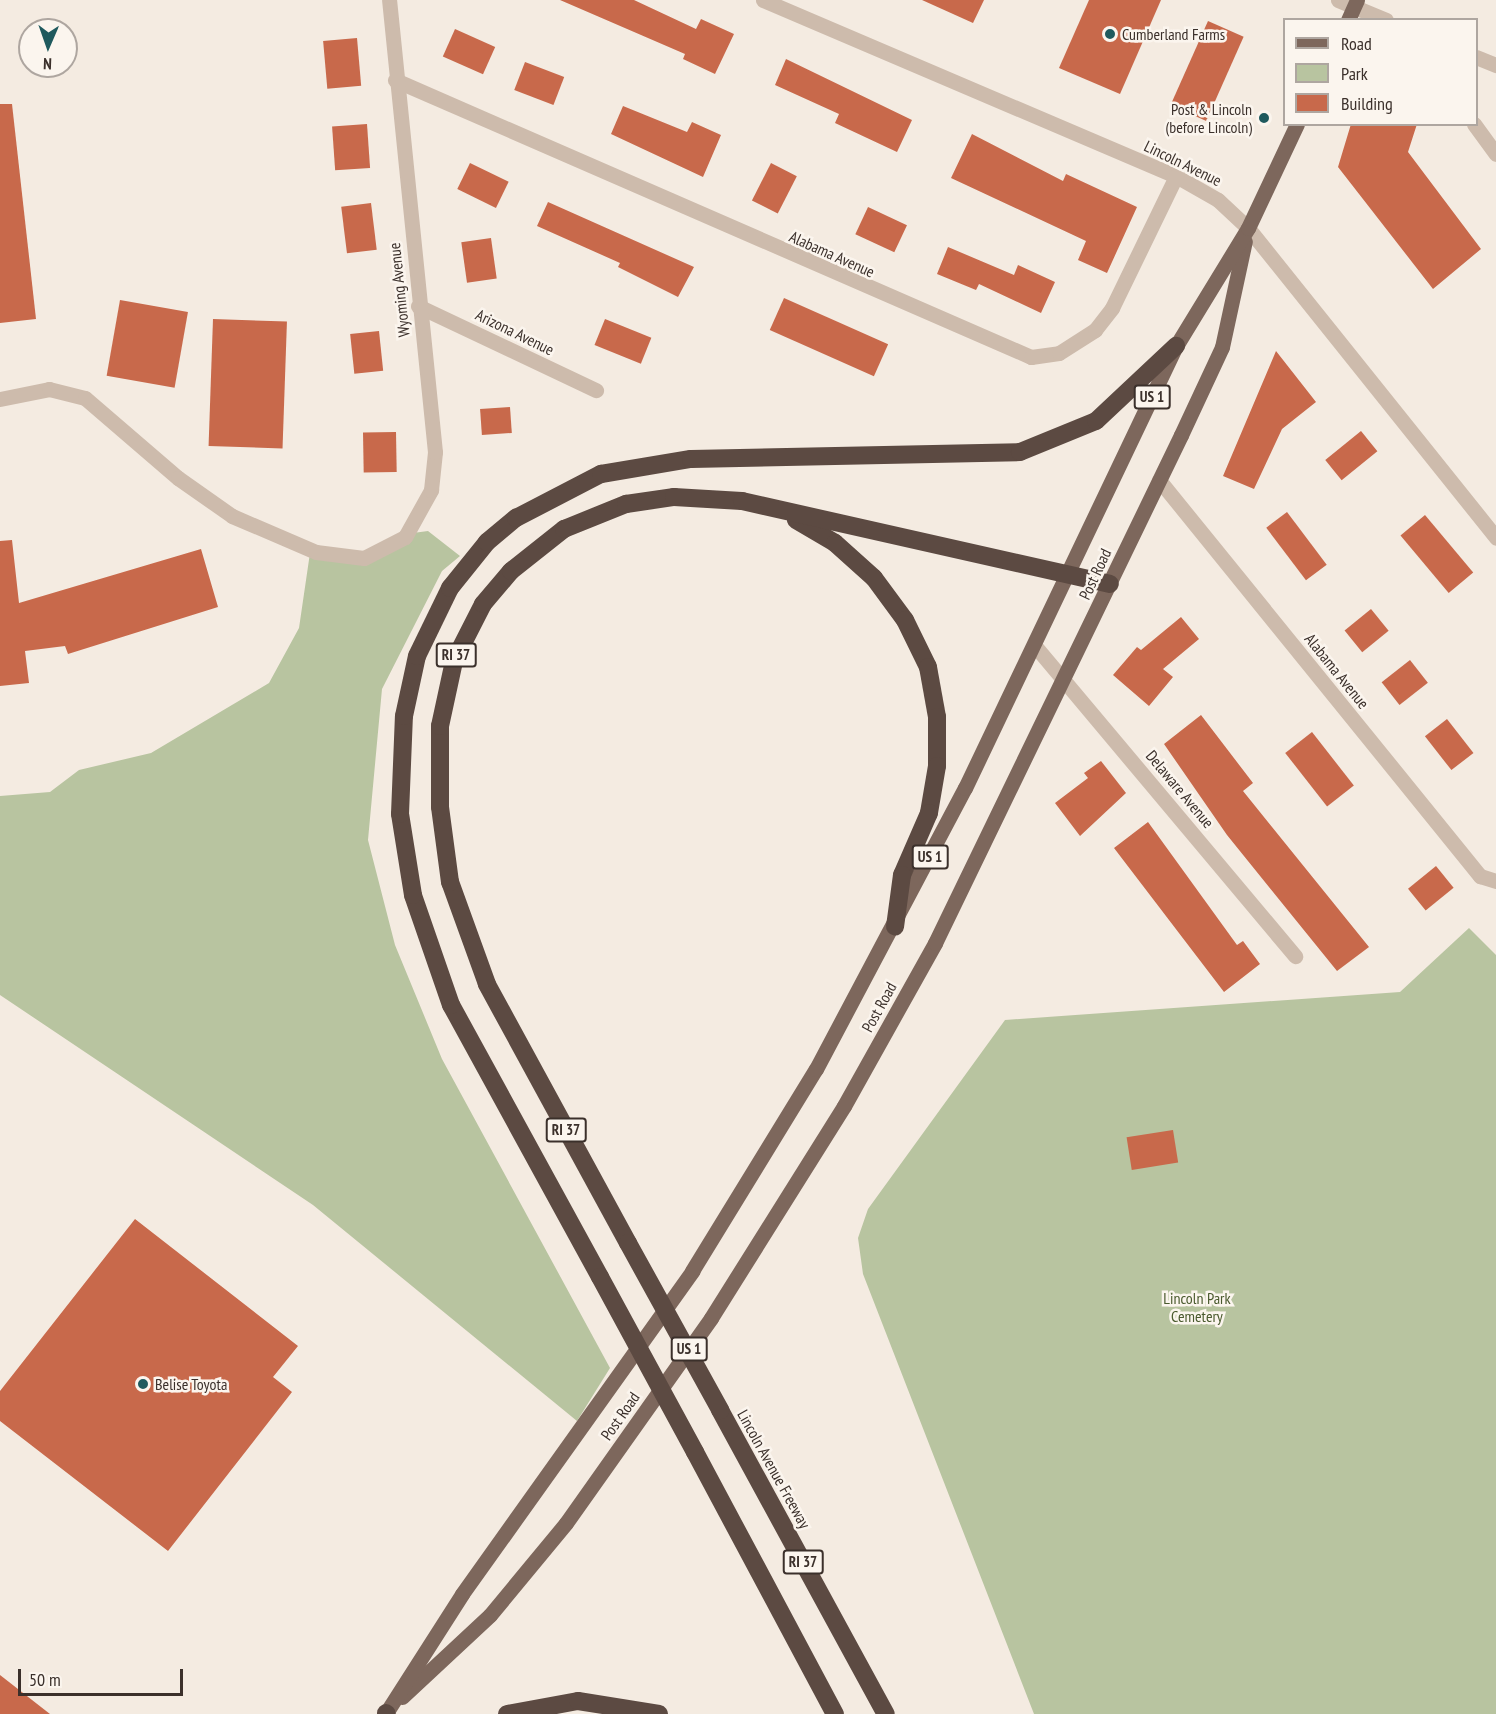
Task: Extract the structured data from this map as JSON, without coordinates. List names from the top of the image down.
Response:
{
  "streets": {
    "highway": ["RI 37", "Lincoln Avenue Freeway"],
    "main road": ["US 1", "Post Road"],
    "street": [
      "Lincoln Avenue",
      "Alabama Avenue",
      "Wyoming Avenue",
      "Arizona Avenue",
      "Delaware Avenue"
    ]
  },
  "crossings": [
    ["Lincoln Avenue", "Alabama Avenue"],
    ["Lincoln Avenue", "Post Road"],
    ["Alabama Avenue", "Wyoming Avenue"],
    ["Alabama Avenue", "Post Road"],
    ["Wyoming Avenue", "Arizona Avenue"],
    ["Post Road", "Delaware Avenue"]
  ],
  "parks": ["Lincoln Park Cemetery"],
  "places": ["Cumberland Farms", "Post & Lincoln (before Lincoln)", "Belise Toyota"],
  "legend": ["Road", "Park", "Building"],
  "scale_bar": "50 m",
  "north": "bottom"
}
